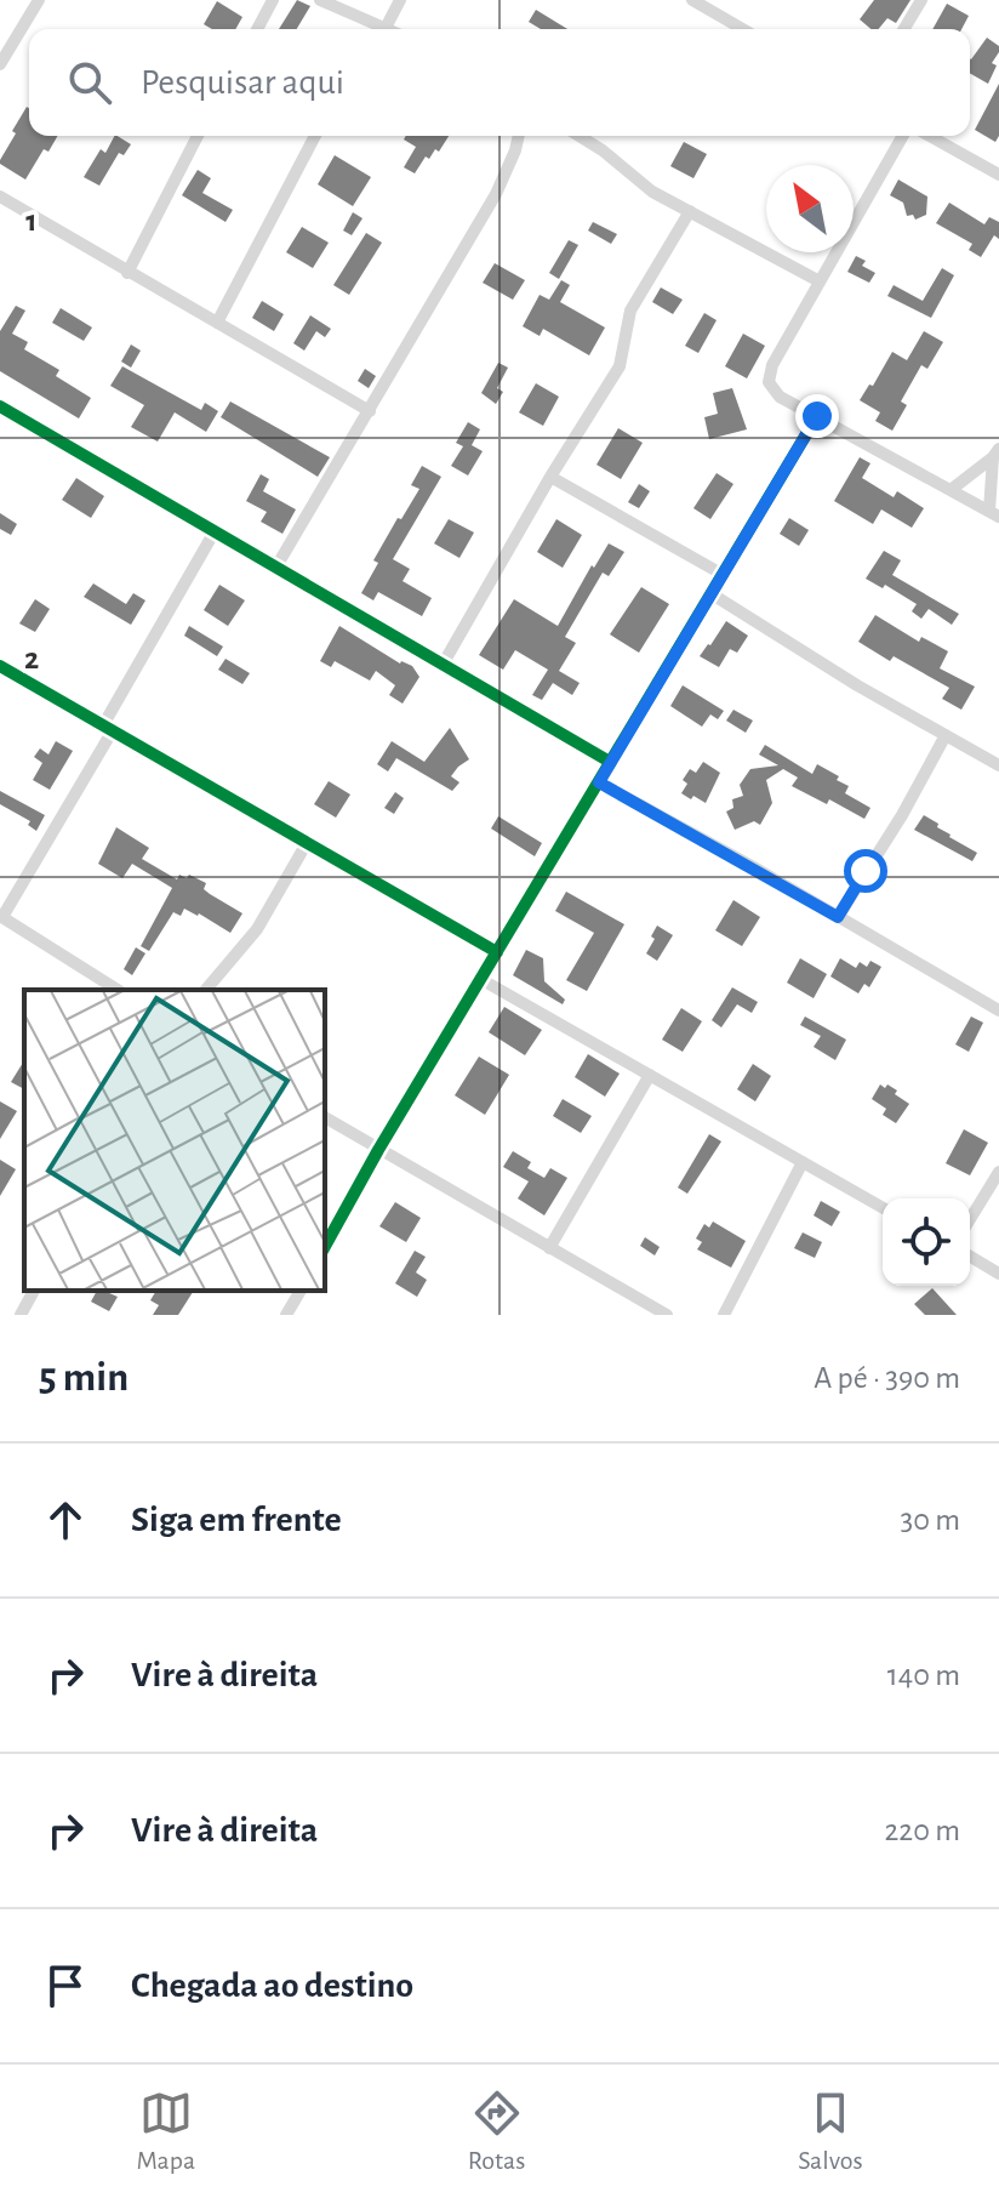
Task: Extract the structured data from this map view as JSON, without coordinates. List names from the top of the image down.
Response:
{
  "north": "top left",
  "page": {
    "search": "Pesquisar aqui",
    "heading": ["5 min", "A pé · 390 m"],
    "list": [
      ["Siga em frente", "30 m"],
      ["Vire à direita", "140 m"],
      ["Vire à direita", "220 m"],
      "Chegada ao destino"
    ],
    "nav": ["Mapa", "Rotas", "Salvos"]
  },
  "grid": {
    "rows": ["1", "2"]
  }
}
